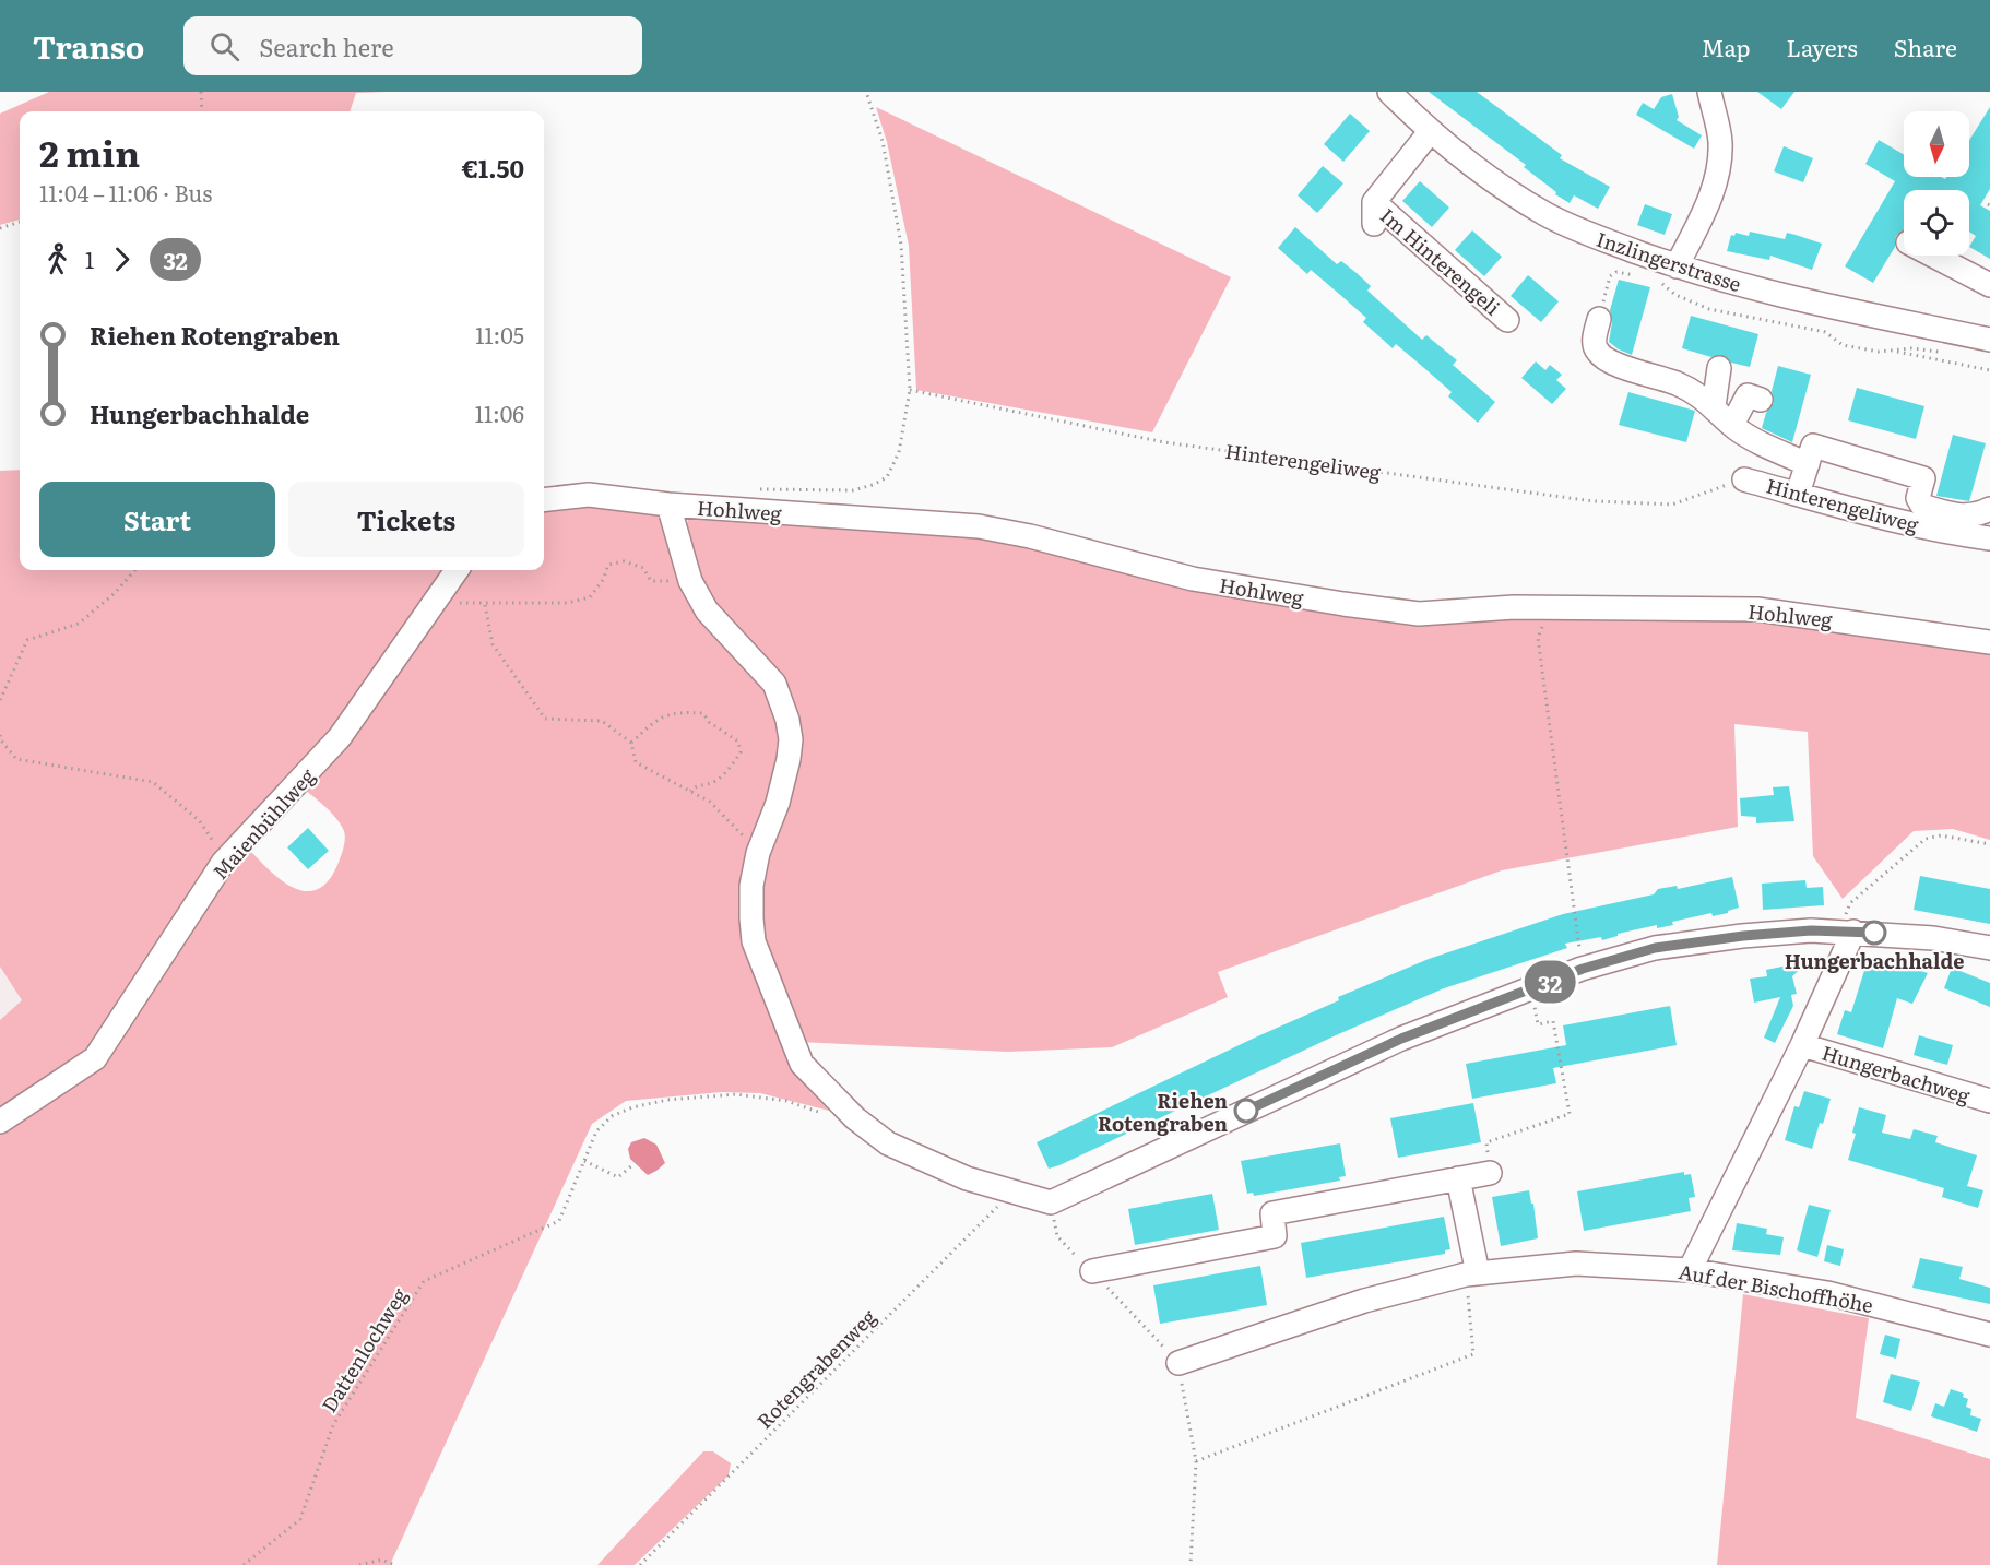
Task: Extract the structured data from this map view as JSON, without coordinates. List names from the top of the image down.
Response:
{
  "streets": {
    "street": [
      "Im Hinterengeli",
      "Inzlingerstrasse",
      "Hinterengeliweg",
      "Hohlweg",
      "Maienbühlweg",
      "Hungerbachweg",
      "Auf der Bischoffhöhe"
    ],
    "path": ["Dattenlochweg", "Rotengrabenweg"]
  },
  "crossings": [
    ["Im Hinterengeli", "Inzlingerstrasse"]
  ],
  "places": ["Hungerbachhalde", "Riehen Rotengraben"],
  "lines": ["bus line 32"],
  "north": "bottom",
  "page": {
    "header": "Transo",
    "search": "Search here",
    "nav": ["Map", "Layers", "Share"],
    "on_map": "32",
    "heading": ["2 min", "11:04 – 11:06 · Bus", "€1.50"],
    "legs": ["1", "32"],
    "list": [
      {
        "name": "Riehen Rotengraben",
        "value": "11:05"
      },
      {
        "name": "Hungerbachhalde",
        "value": "11:06"
      }
    ],
    "buttons": ["Start", "Tickets"]
  }
}
